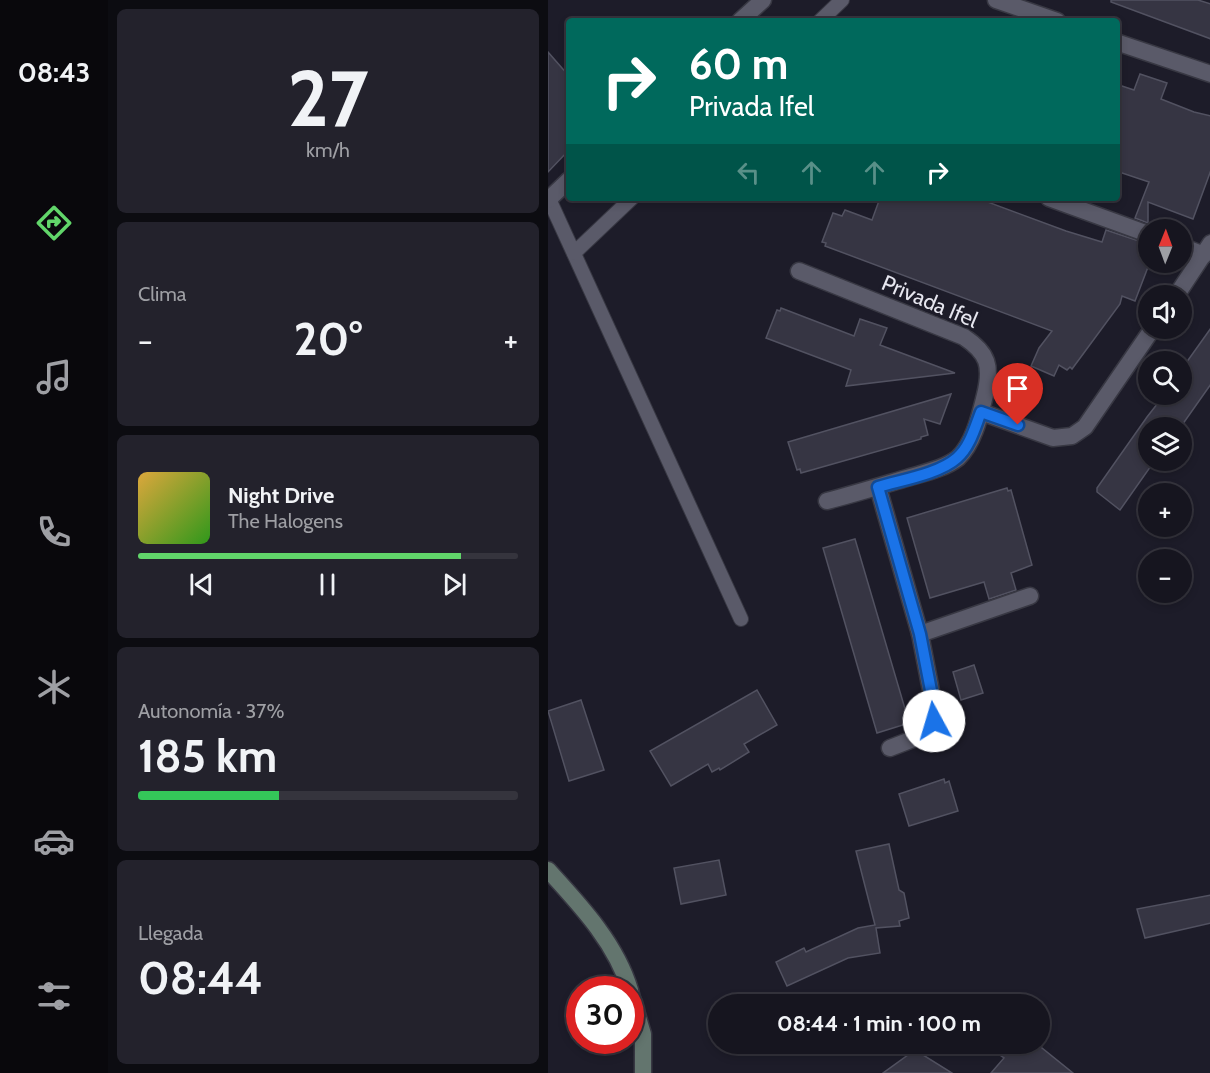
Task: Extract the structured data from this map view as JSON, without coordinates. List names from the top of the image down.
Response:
{
  "streets": {
    "street": ["Privada Ifel"]
  },
  "north": "top",
  "page": {
    "tabs": "08:43",
    "tile": [
      ["27", "km/h"],
      "Clima",
      ["Autonomía · 37%", "185 km"],
      ["Llegada", "08:44"]
    ],
    "turn": ["60 m", "Privada Ifel"],
    "map_buttons": ["+", "−"],
    "heat": ["−", "20°", "+"],
    "song": ["Night Drive", "The Halogens"],
    "limit": "30",
    "trip": "08:44 · 1 min · 100 m"
  }
}
